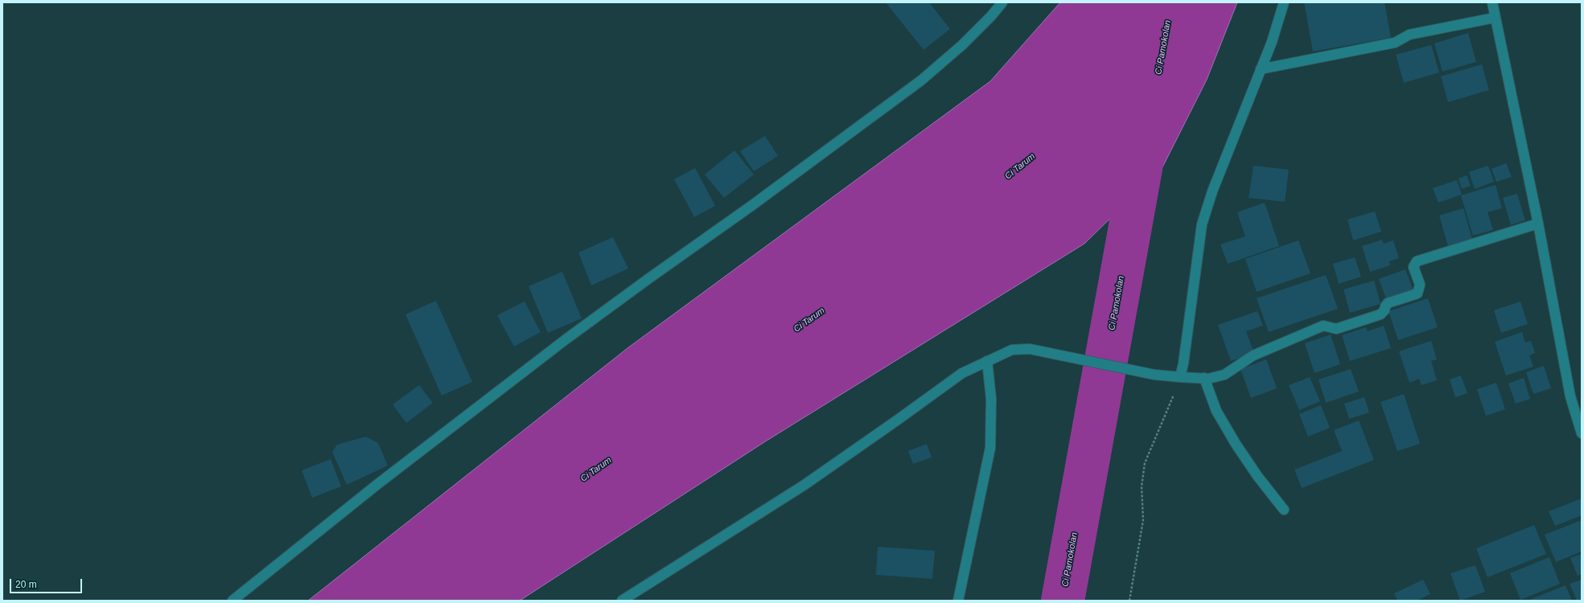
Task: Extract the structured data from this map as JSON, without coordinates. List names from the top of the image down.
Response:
{
  "water": ["Ci Pamokolan", "Ci Tarum"],
  "scale_bar": "20 m"
}
